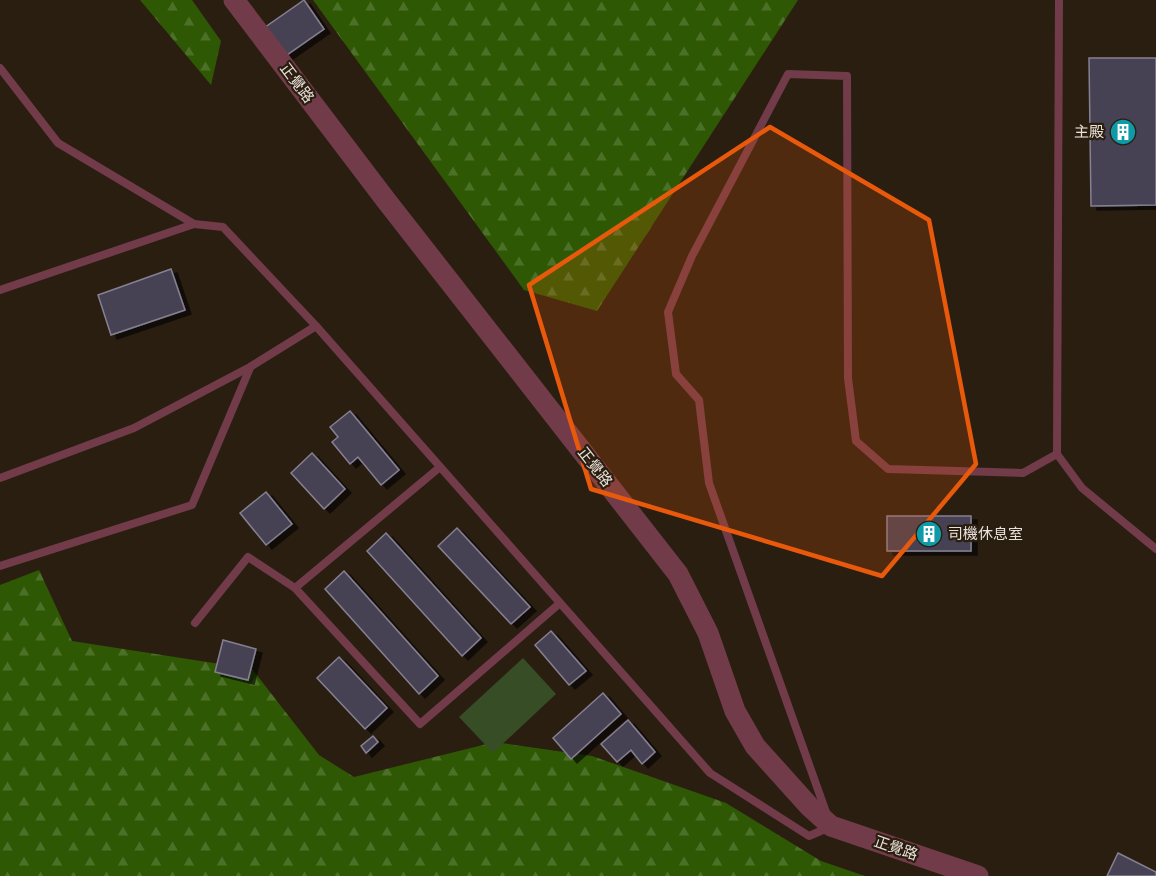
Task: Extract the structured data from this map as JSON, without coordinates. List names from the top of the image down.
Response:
{
  "streets": {
    "street": ["正覺路"]
  },
  "places": {
    "building": ["主殿", "司機休息室"]
  }
}
